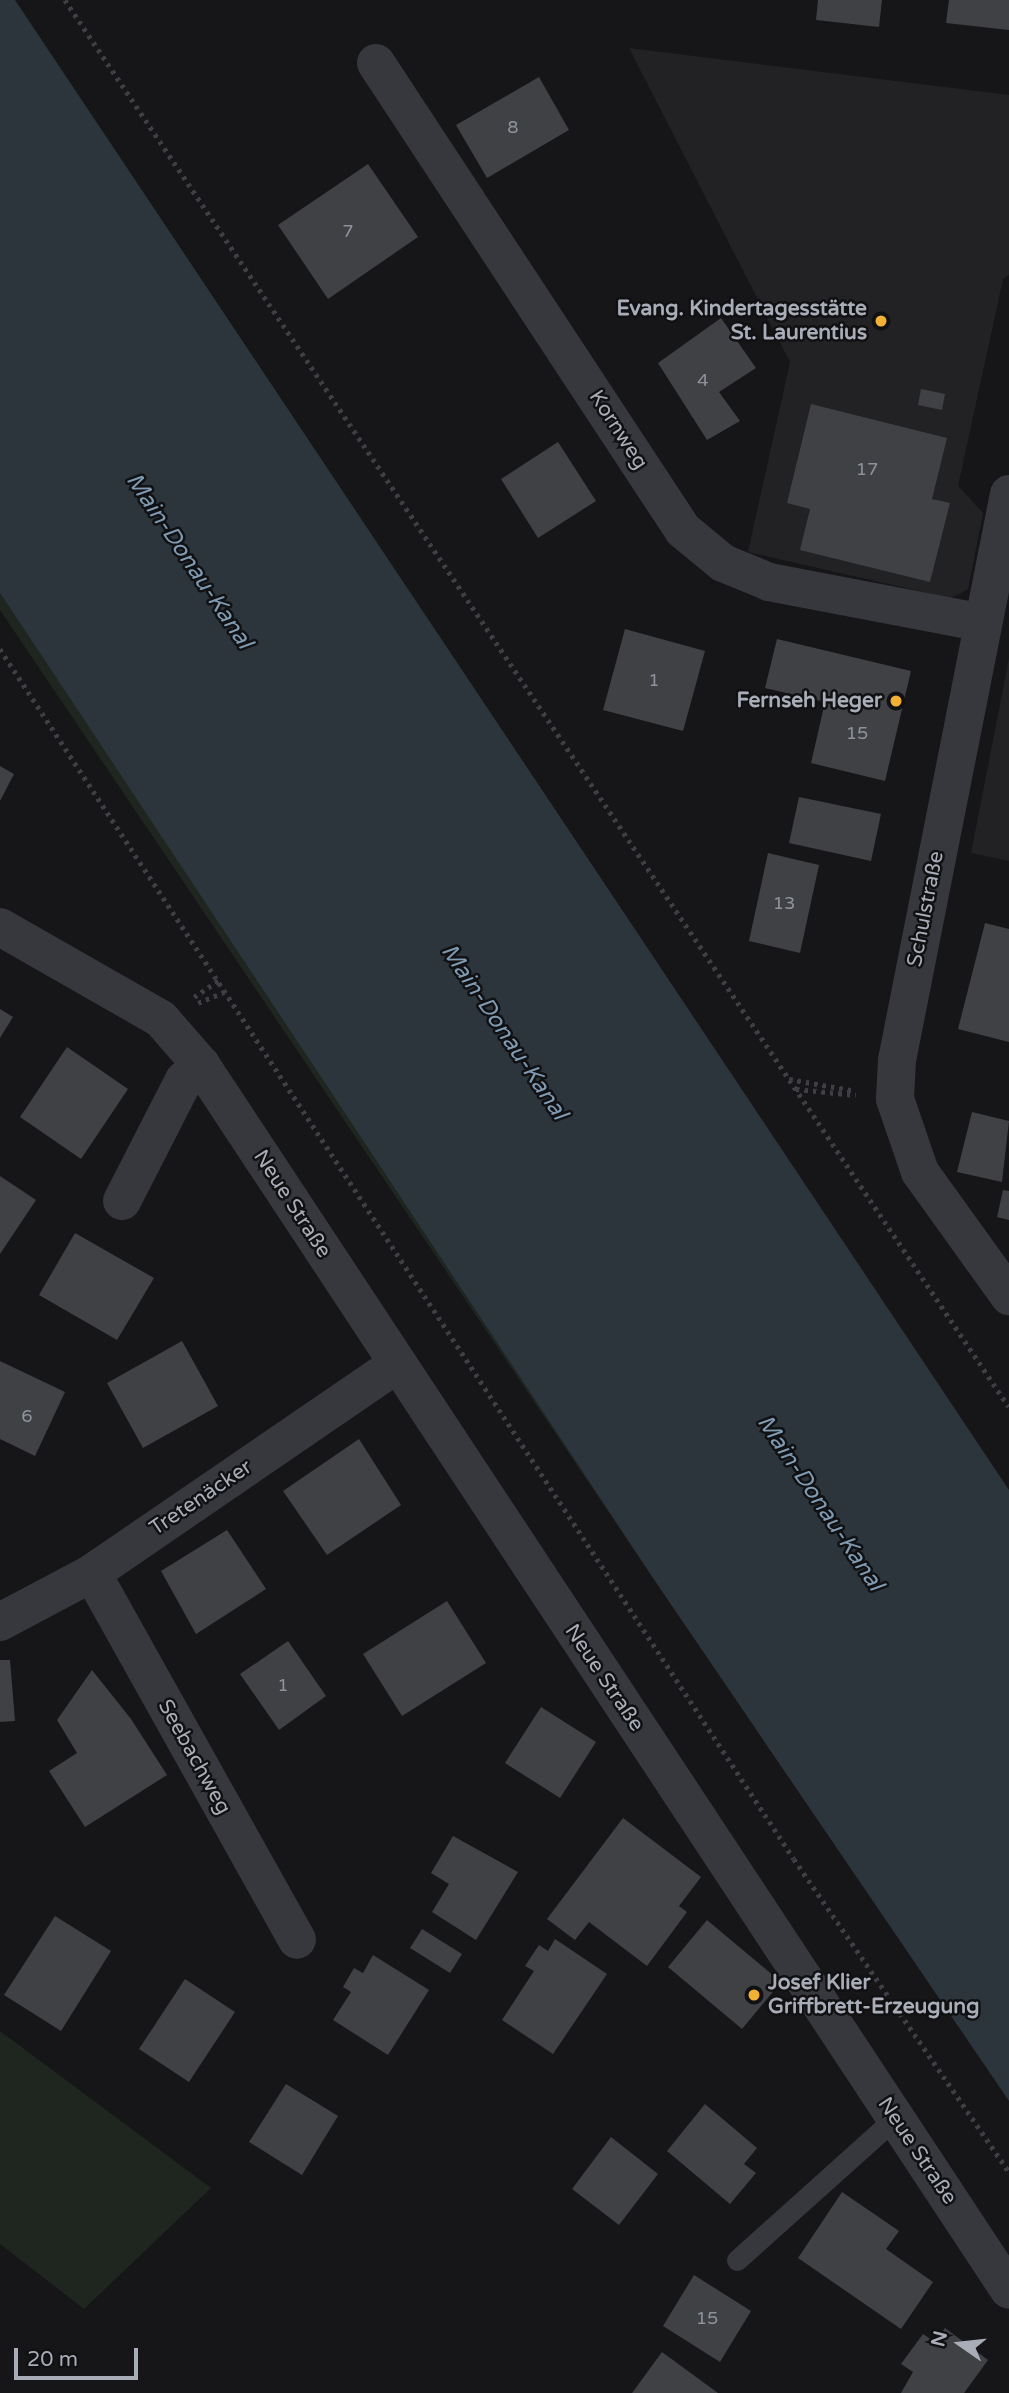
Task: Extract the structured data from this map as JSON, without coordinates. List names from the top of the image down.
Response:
{
  "streets": {
    "street": [
      "Kornweg",
      "Schulstraße",
      "Neue Straße",
      "Tretenäcker",
      "Seebachweg"
    ]
  },
  "crossings": [
    ["Kornweg", "Schulstraße"],
    ["Neue Straße", "Tretenäcker"],
    ["Tretenäcker", "Seebachweg"]
  ],
  "water": ["Main-Donau-Kanal"],
  "places": ["Evang. Kindertagesstätte St. Laurentius", "Fernseh Heger", "Josef Klier Griffbrett-Erzeugung"],
  "house_numbers": [
    "8",
    "7",
    "4",
    "17",
    "1",
    "15",
    "13",
    "6",
    "1",
    "15"
  ],
  "scale_bar": "20 m",
  "north": "left"
}
